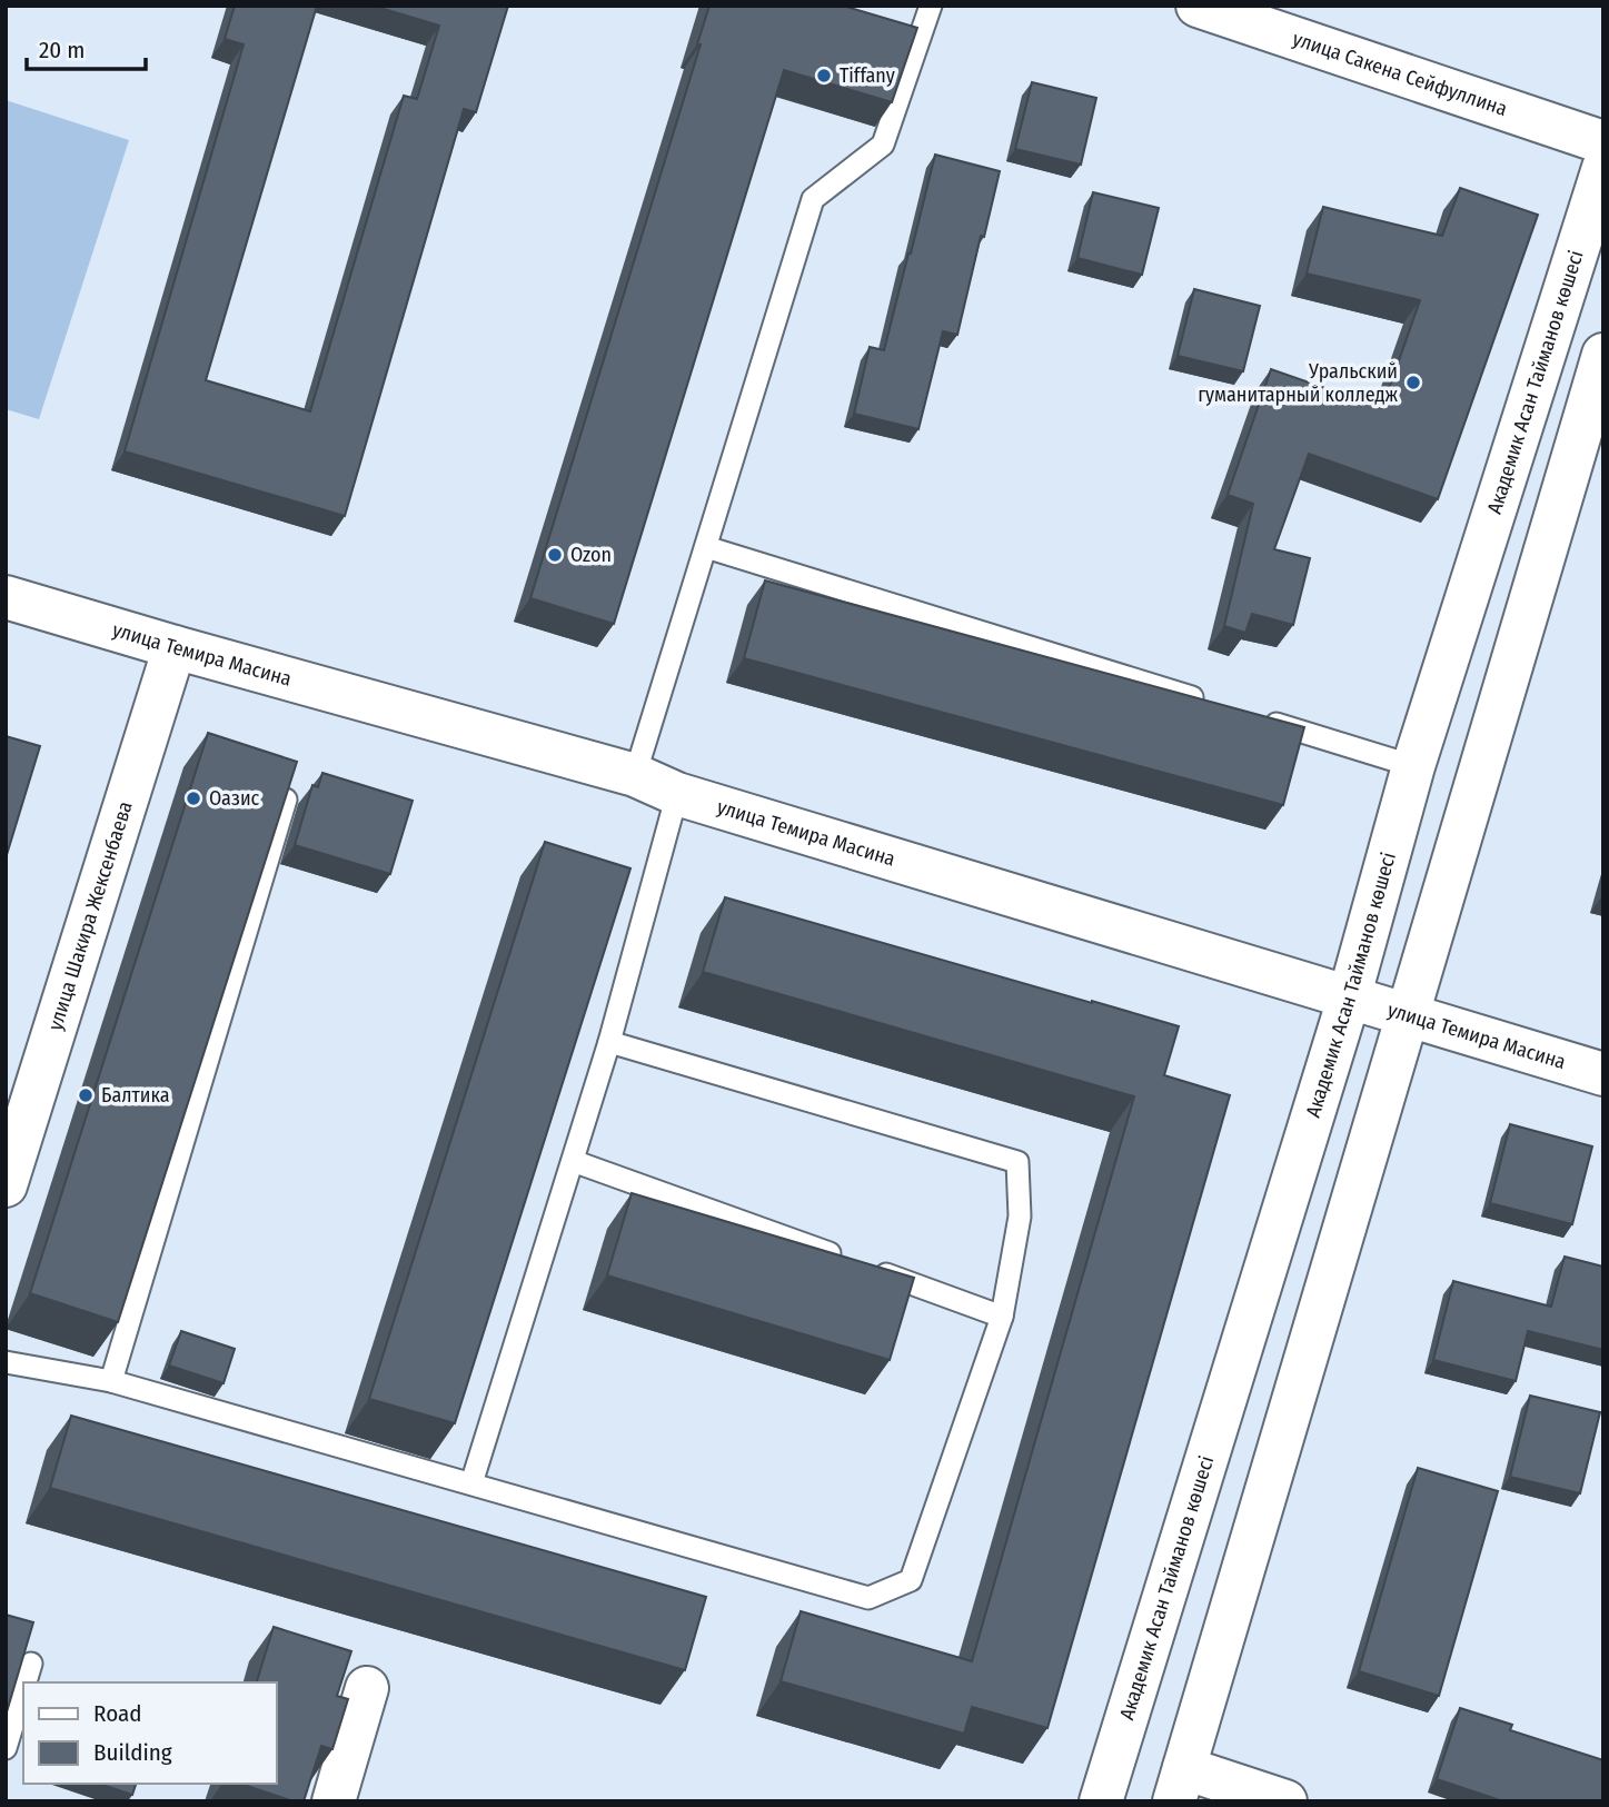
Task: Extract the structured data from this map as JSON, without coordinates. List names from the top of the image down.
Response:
{
  "streets": {
    "street": [
      "улица Сакена Сейфуллина",
      "Академик Асан Тайманов көшесі",
      "улица Темира Масина",
      "улица Шакира Жексенбаева"
    ]
  },
  "crossings": [
    ["Академик Асан Тайманов көшесі", "улица Темира Масина"],
    ["улица Темира Масина", "улица Шакира Жексенбаева"]
  ],
  "places": [
    "Tiffany",
    "Уральский гуманитарный колледж",
    "Ozon",
    "Оазис",
    "Балтика"
  ],
  "legend": ["Road", "Building"],
  "scale_bar": "20 m"
}
